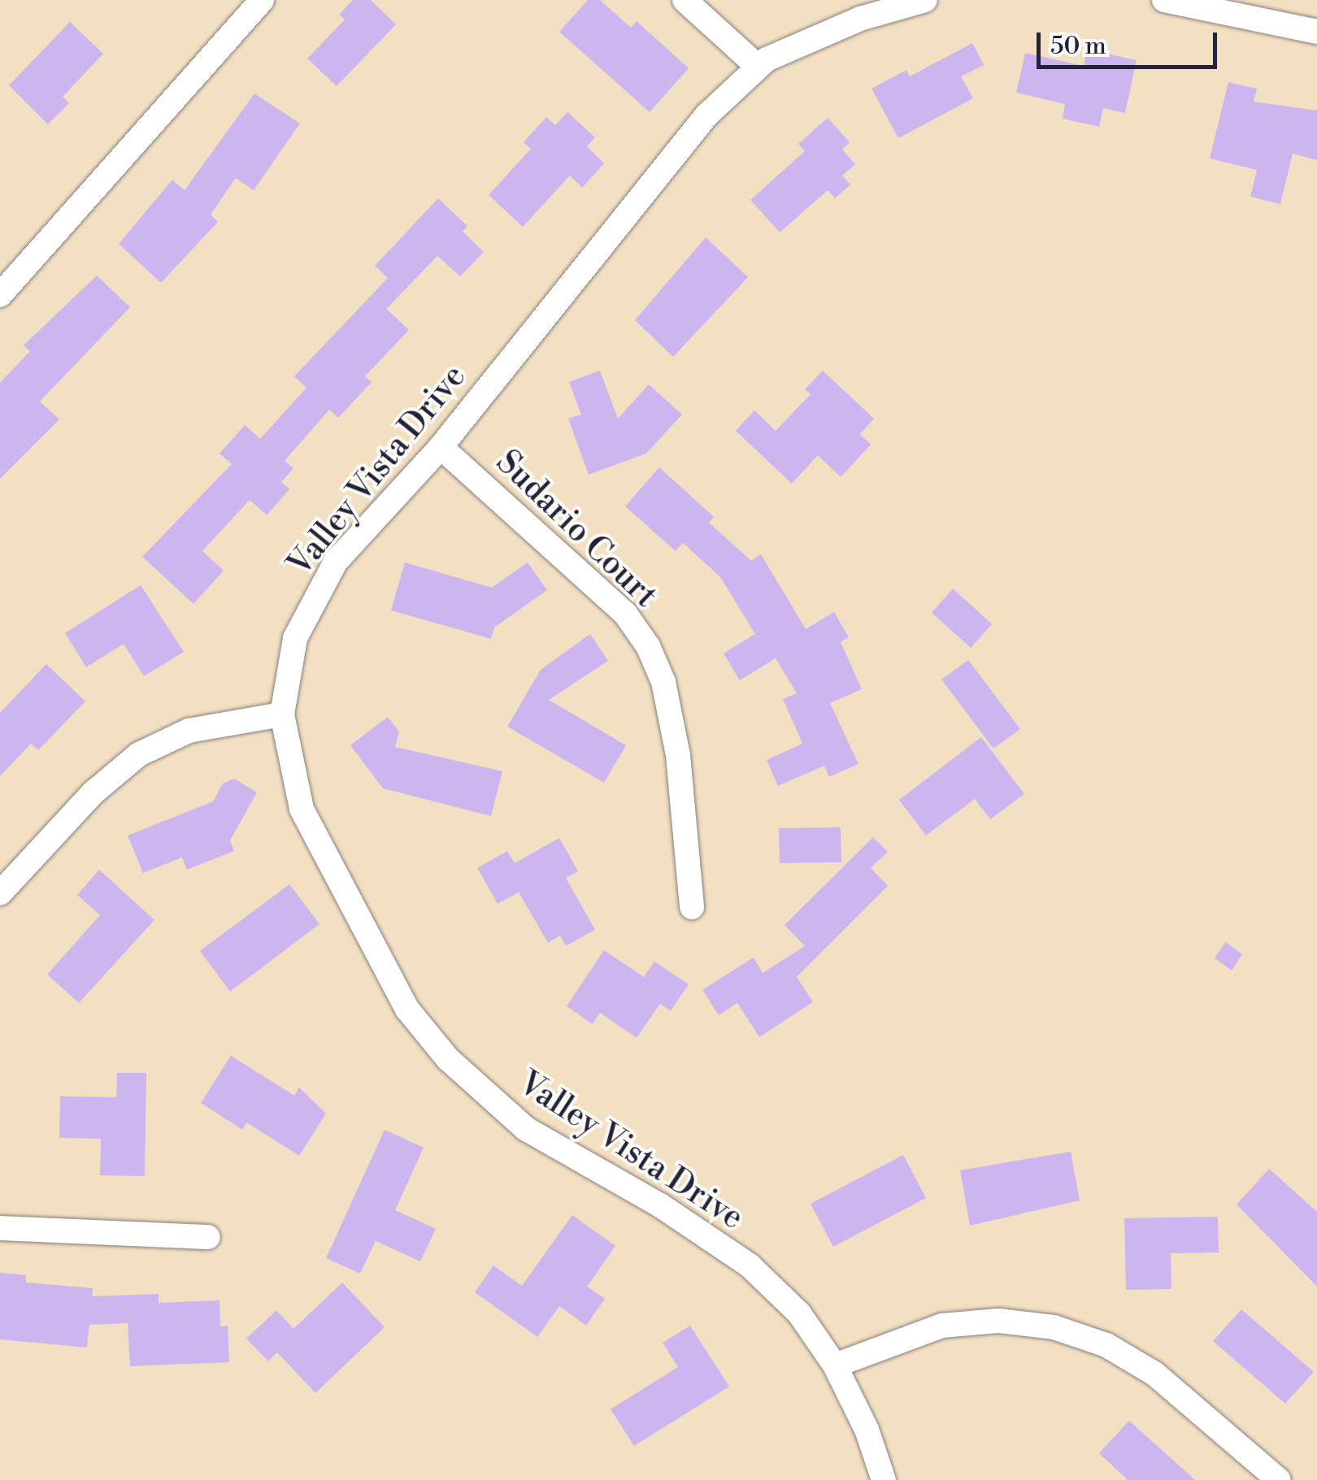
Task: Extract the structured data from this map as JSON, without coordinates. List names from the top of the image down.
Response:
{
  "streets": {
    "street": ["Valley Vista Drive", "Sudario Court"]
  },
  "crossings": [
    ["Valley Vista Drive", "Sudario Court"]
  ],
  "scale_bar": "50 m"
}
